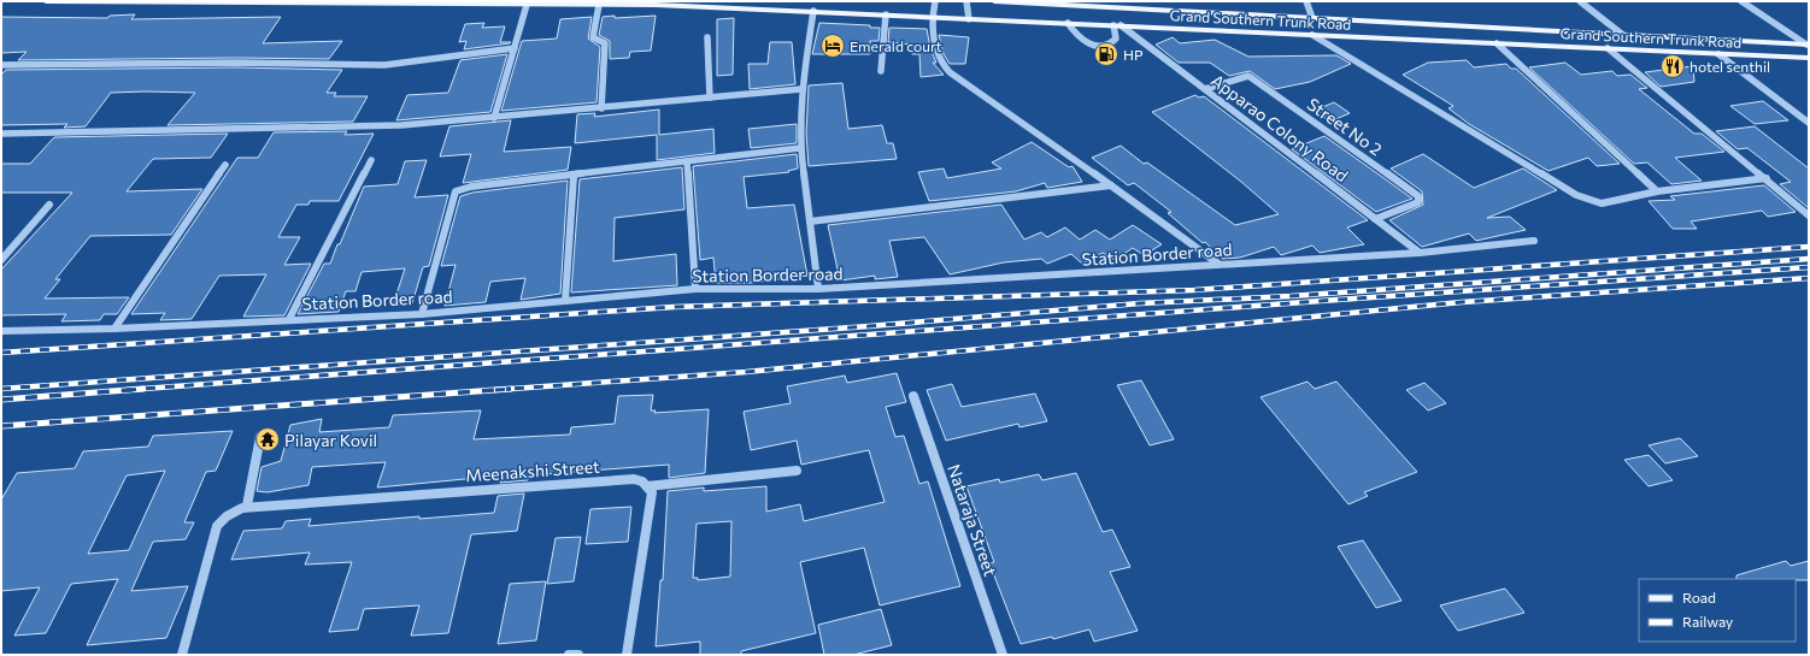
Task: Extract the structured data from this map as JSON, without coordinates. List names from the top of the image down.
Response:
{
  "streets": {
    "main road": ["Grand Southern Trunk Road"],
    "street": [
      "Street No 2",
      "Apparao Colony Road",
      "Station Border road",
      "Meenakshi Street",
      "Nataraja Street"
    ]
  },
  "crossings": [
    ["Grand Southern Trunk Road", "Apparao Colony Road"],
    ["Street No 2", "Apparao Colony Road"],
    ["Apparao Colony Road", "Station Border road"]
  ],
  "places": {
    "hotel": ["Emerald court"],
    "fuel station": ["HP"],
    "restaurant": ["hotel senthil"],
    "temple": ["Pilayar Kovil"]
  },
  "legend": ["Road", "Railway"]
}
